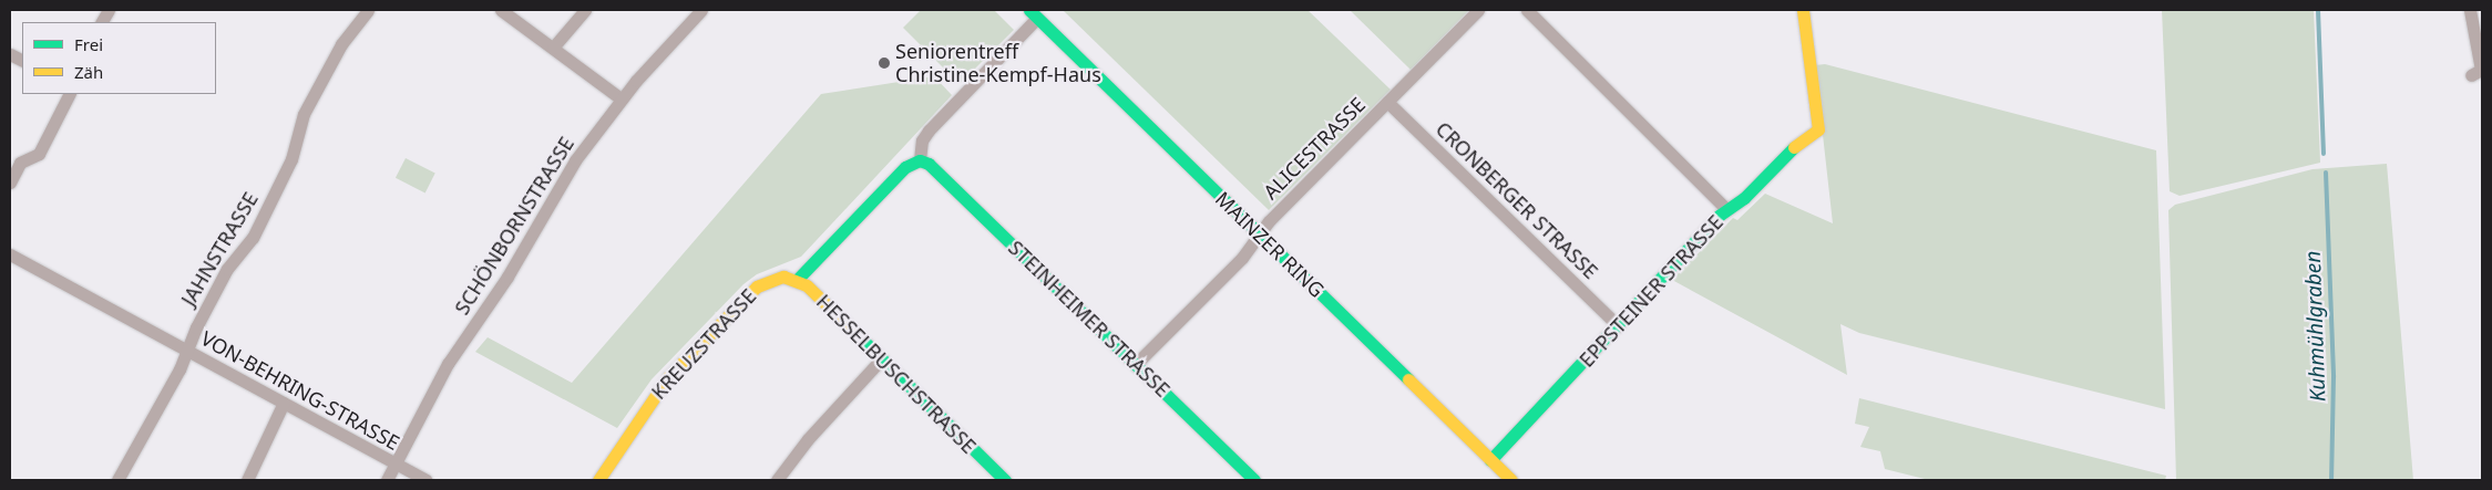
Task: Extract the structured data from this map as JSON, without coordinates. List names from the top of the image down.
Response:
{
  "streets": {
    "street": [
      "ALICESTRASSE",
      "CRONBERGER STRASSE",
      "SCHÖNBORNSTRASSE",
      "MAINZER RING",
      "JAHNSTRASSE",
      "EPPSTEINER STRASSE",
      "STEINHEIMER STRASSE",
      "KREUZSTRASSE",
      "HESSELBUSCHSTRASSE",
      "VON-BEHRING-STRASSE"
    ]
  },
  "crossings": [
    ["ALICESTRASSE", "CRONBERGER STRASSE"],
    ["ALICESTRASSE", "MAINZER RING"],
    ["ALICESTRASSE", "STEINHEIMER STRASSE"],
    ["CRONBERGER STRASSE", "EPPSTEINER STRASSE"],
    ["SCHÖNBORNSTRASSE", "VON-BEHRING-STRASSE"],
    ["MAINZER RING", "EPPSTEINER STRASSE"],
    ["JAHNSTRASSE", "VON-BEHRING-STRASSE"],
    ["KREUZSTRASSE", "HESSELBUSCHSTRASSE"]
  ],
  "water": ["Kuhmühlgraben"],
  "places": ["Seniorentreff Christine-Kempf-Haus"],
  "legend": ["Frei", "Zäh"]
}
